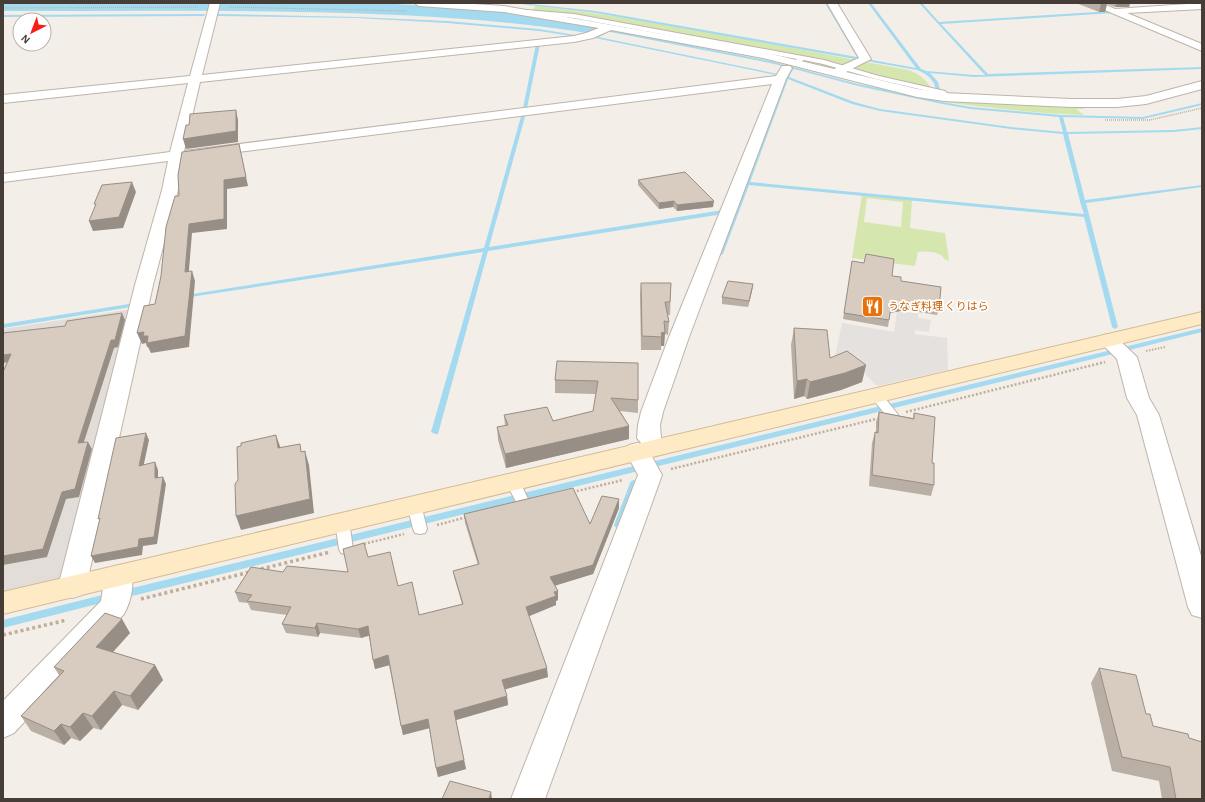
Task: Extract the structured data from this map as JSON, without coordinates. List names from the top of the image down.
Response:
{
  "places": {
    "restaurant": ["うなぎ料理 くりはら"]
  },
  "north": "bottom left"
}
